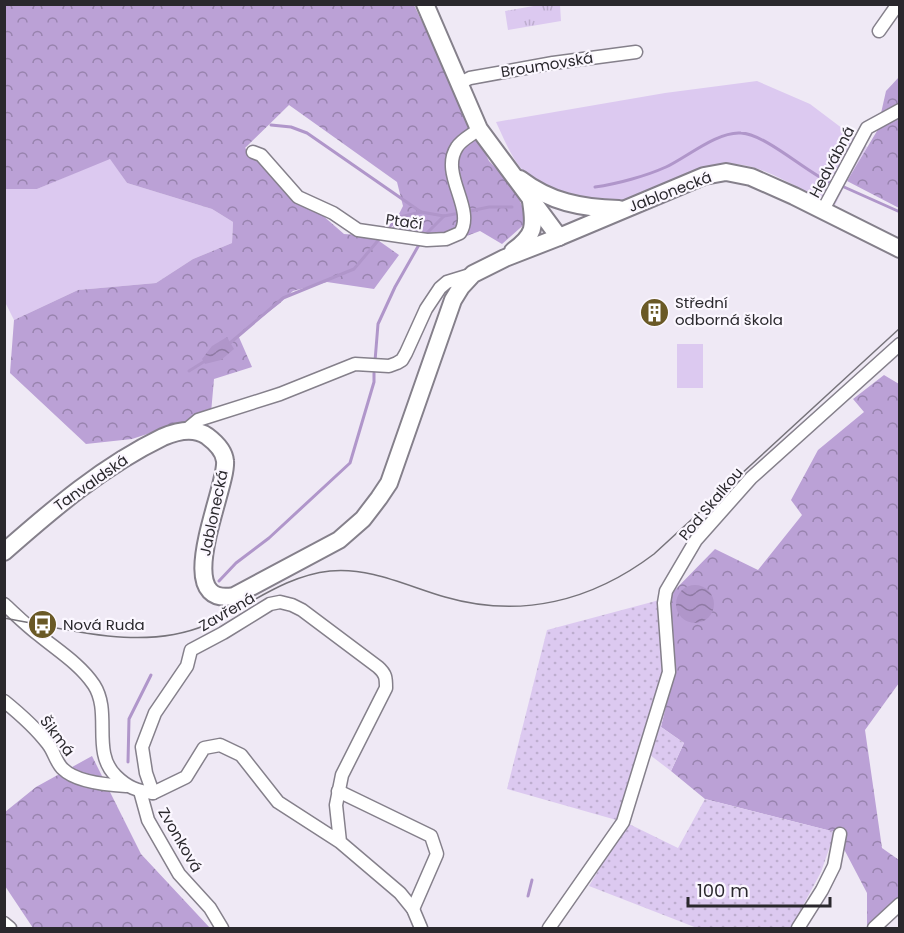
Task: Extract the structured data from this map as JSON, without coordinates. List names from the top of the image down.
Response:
{
  "streets": {
    "main road": ["Jablonecká", "Tanvaldská"],
    "street": [
      "Broumovská",
      "Hedvábná",
      "Ptačí",
      "Pod Skalkou",
      "Zavřená",
      "Šikmá",
      "Zvonková"
    ]
  },
  "crossings": [
    ["Hedvábná", "Jablonecká"],
    ["Jablonecká", "Tanvaldská"],
    ["Zavřená", "Zvonková"]
  ],
  "places": {
    "building": ["Střední odborná škola"],
    "bus stop": ["Nová Ruda"]
  },
  "scale_bar": "100 m"
}
